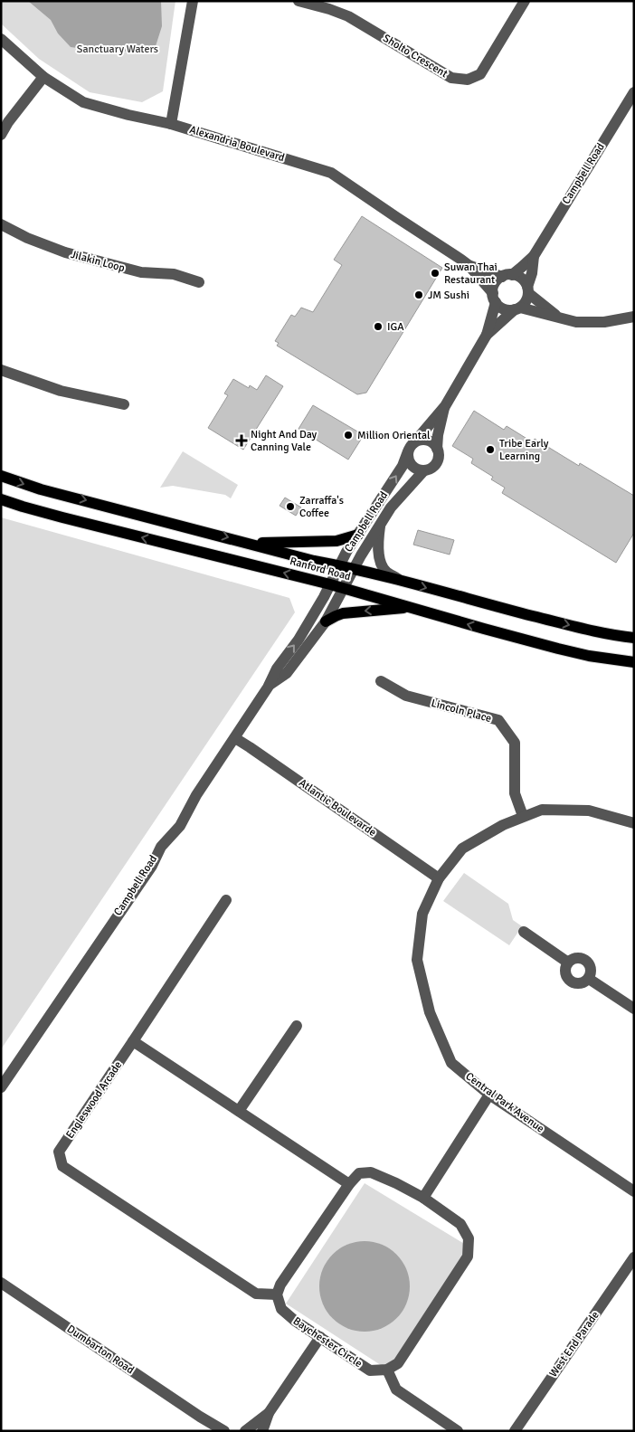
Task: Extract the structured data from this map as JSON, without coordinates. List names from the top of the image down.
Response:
{
  "streets": {
    "main road": ["Ranford Road"],
    "street": [
      "Sholto Crescent",
      "Alexandria Boulevard",
      "Campbell Road",
      "Jilakin Loop",
      "Lincoln Place",
      "Atlantic Boulevarde",
      "Engleswood Arcade",
      "Central Park Avenue",
      "Baychester Circle",
      "West End Parade",
      "Dumbarton Road"
    ]
  },
  "crossings": [
    ["Alexandria Boulevard", "Campbell Road"],
    ["Campbell Road", "Ranford Road"],
    ["Campbell Road", "Atlantic Boulevarde"],
    ["Lincoln Place", "Central Park Avenue"],
    ["Atlantic Boulevarde", "Central Park Avenue"],
    ["Engleswood Arcade", "Baychester Circle"]
  ],
  "parks": ["Sanctuary Waters"],
  "places": {
    "other": [
      "Suwan Thai Restaurant",
      "JM Sushi",
      "IGA",
      "Million Oriental",
      "Tribe Early Learning",
      "Zarraffa's Coffee"
    ],
    "health": ["Night And Day Canning Vale"]
  }
}
